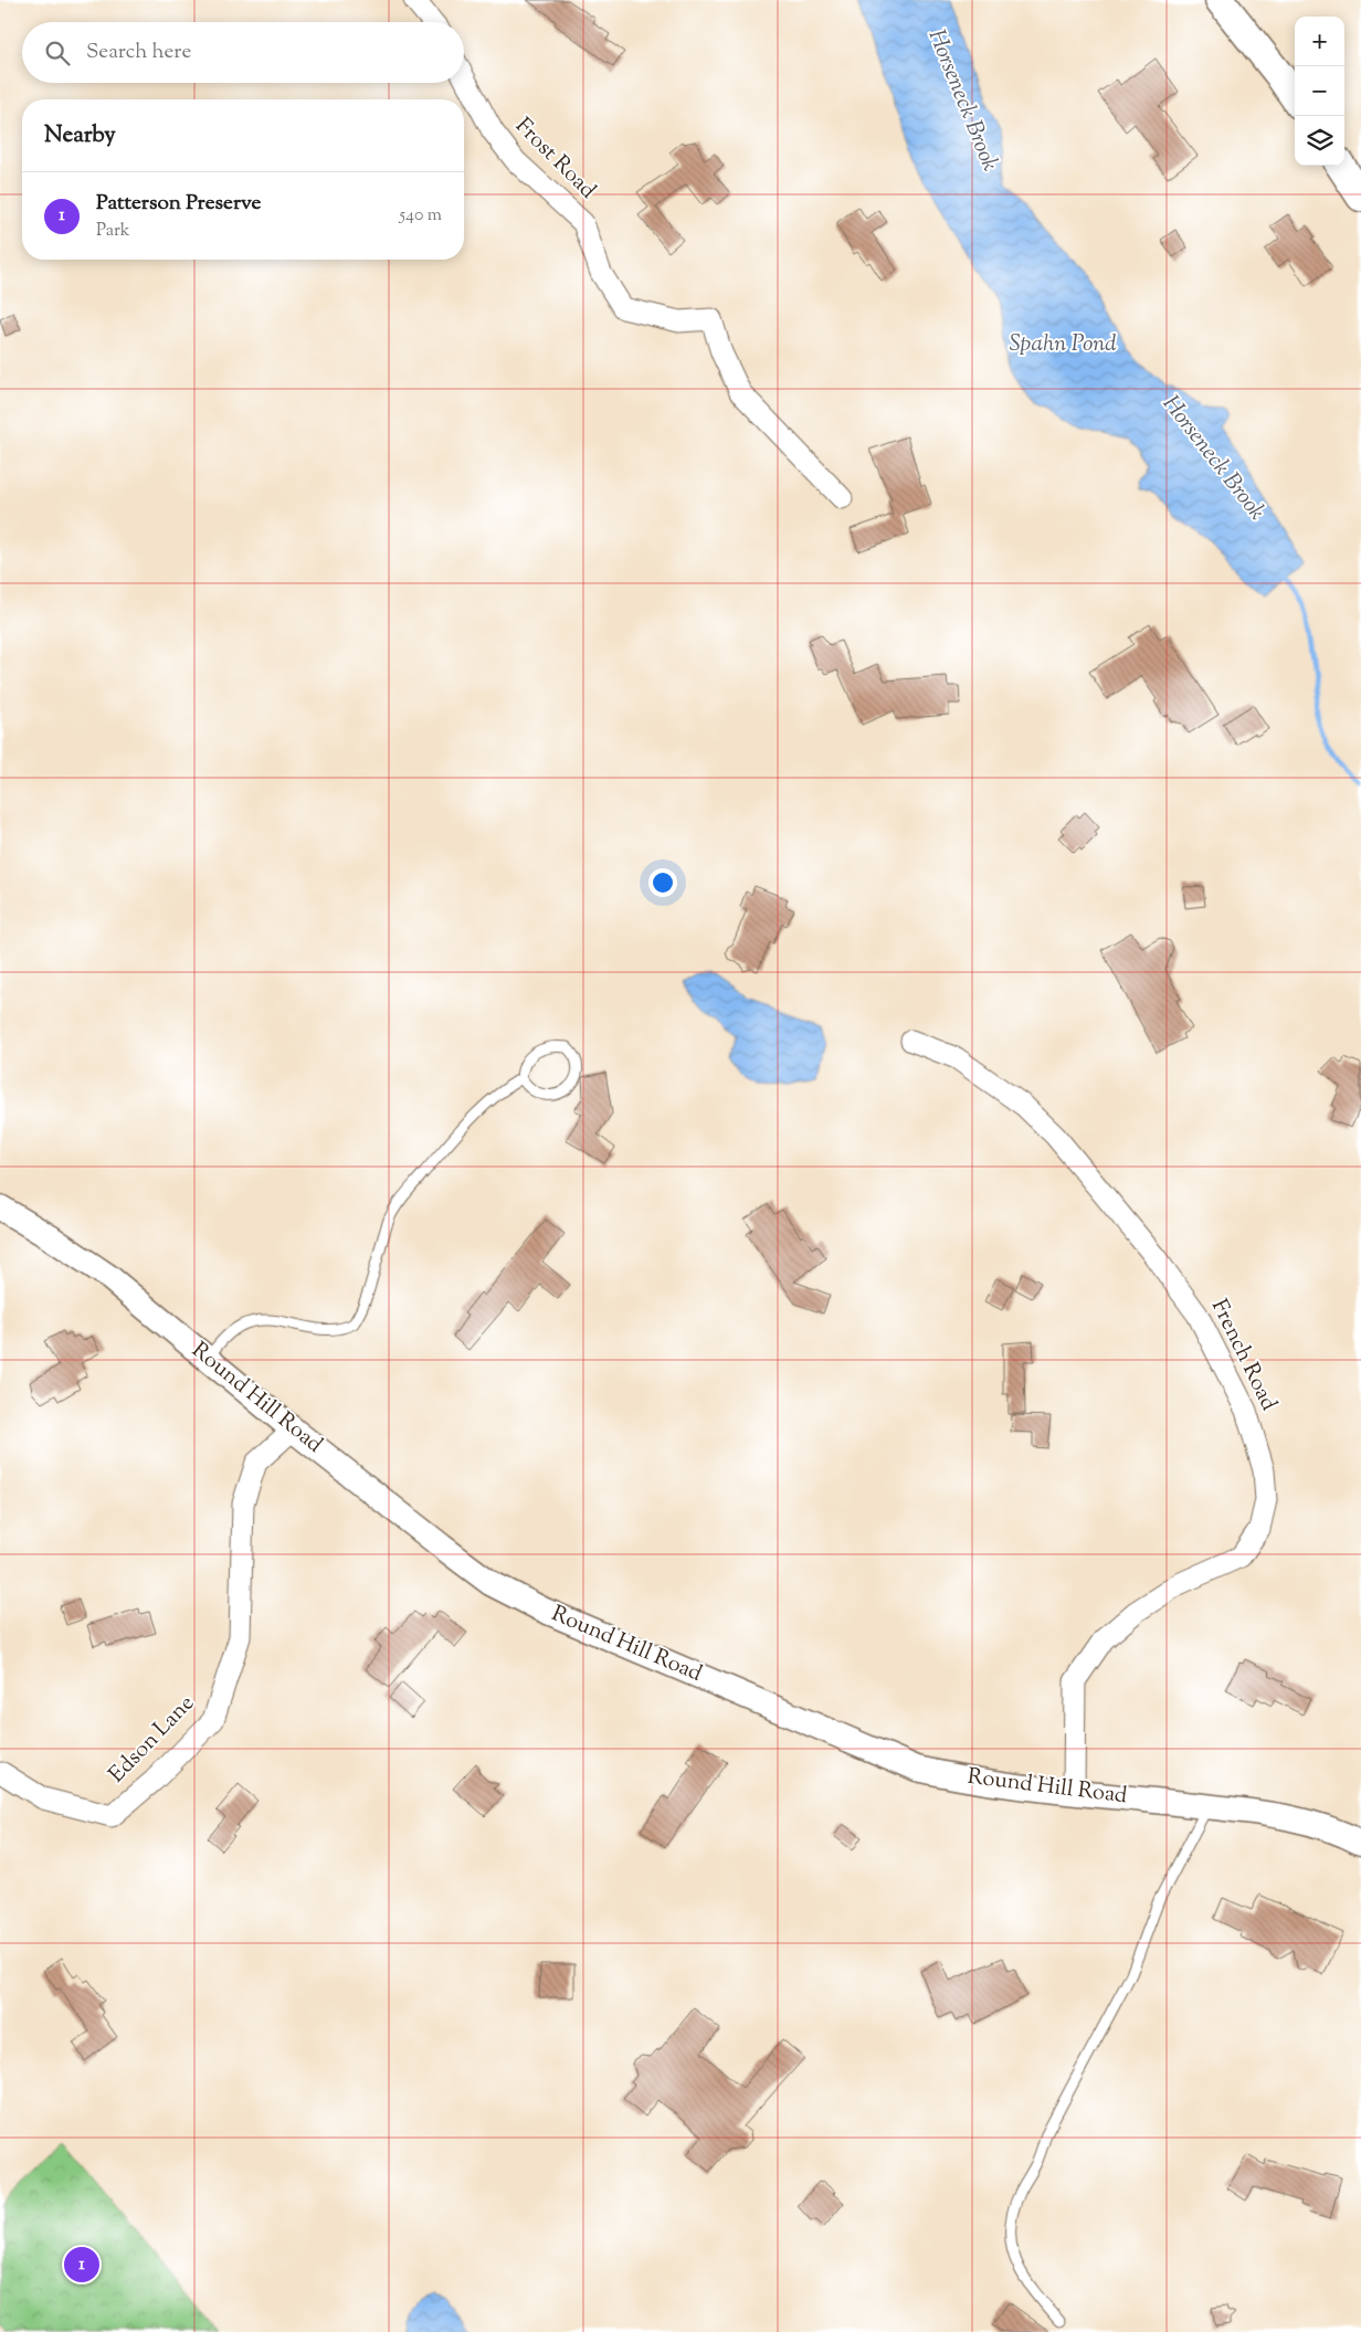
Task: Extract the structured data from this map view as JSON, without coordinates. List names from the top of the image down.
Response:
{
  "streets": {
    "street": [
      "Frost Road",
      "French Road",
      "Round Hill Road",
      "Edson Lane"
    ]
  },
  "crossings": [
    ["French Road", "Round Hill Road"],
    ["Round Hill Road", "Edson Lane"]
  ],
  "water": ["Horseneck Brook", "Spahn Pond"],
  "page": {
    "map_buttons": ["+", "−"],
    "search": "Search here",
    "heading": "Nearby",
    "list": [
      {
        "mark": "1",
        "name": "Patterson Preserve",
        "note": "Park",
        "value": "540 m"
      }
    ],
    "pins": "1"
  }
}
